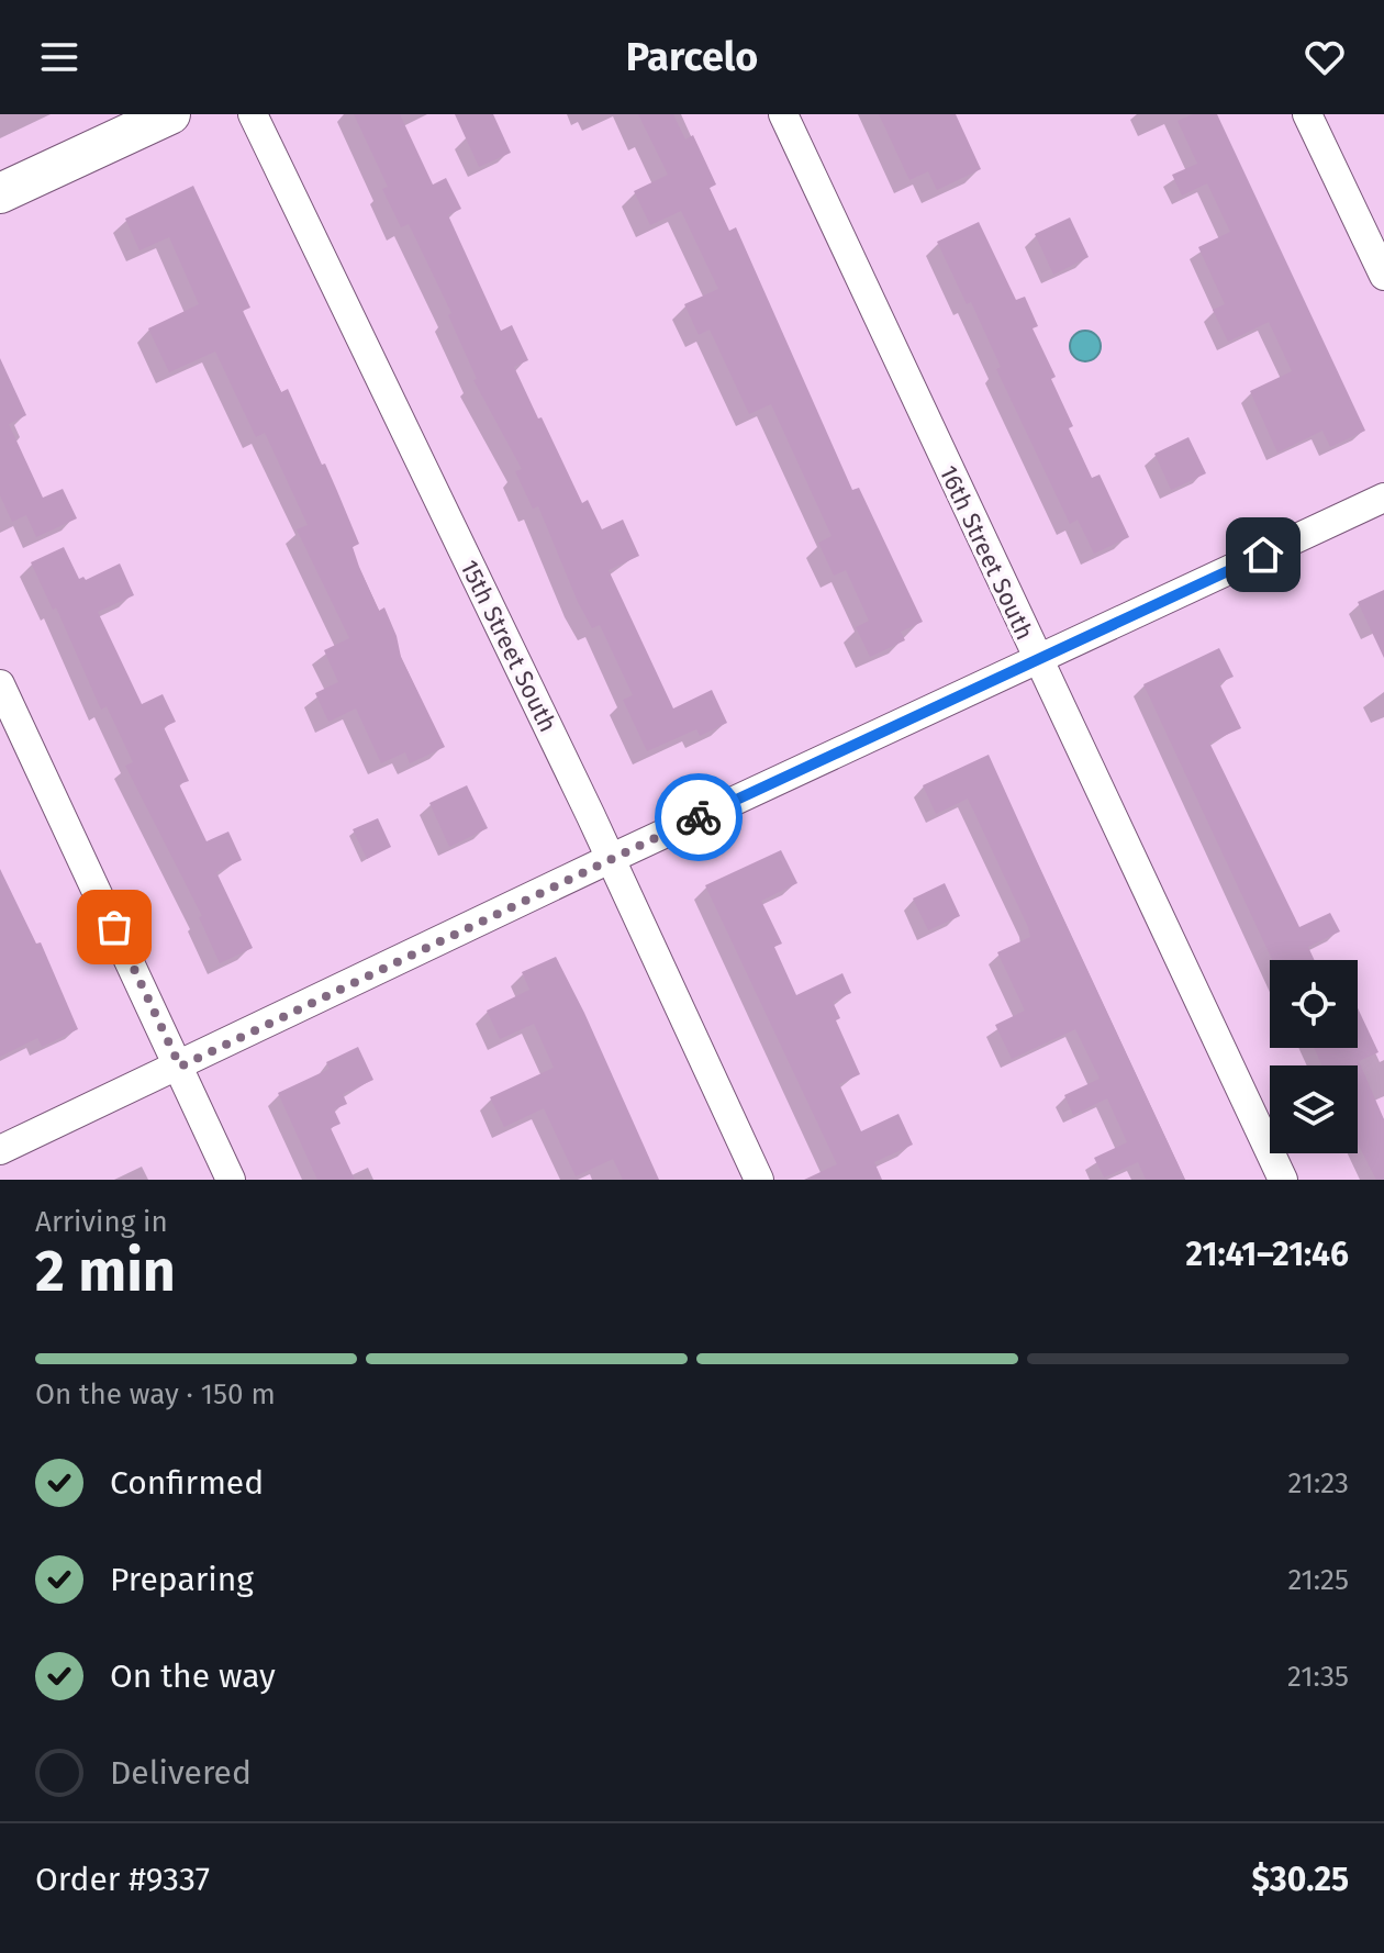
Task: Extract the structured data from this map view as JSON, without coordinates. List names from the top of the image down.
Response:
{
  "streets": {
    "street": ["16th Street South", "15th Street South"]
  },
  "page": {
    "header": "Parcelo",
    "heading": ["2 min", "Arriving in", "21:41–21:46"],
    "panel": ["Order #9337", "$30.25"],
    "bar": "On the way · 150 m",
    "list": [
      ["Confirmed", "21:23"],
      ["Preparing", "21:25"],
      ["On the way", "21:35"],
      "Delivered"
    ]
  }
}
